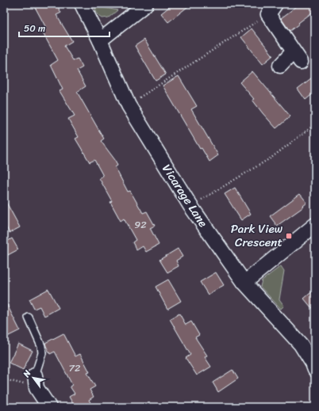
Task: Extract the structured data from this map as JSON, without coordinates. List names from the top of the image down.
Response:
{
  "streets": {
    "street": ["Vicarage Lane"]
  },
  "places": {
    "transit": ["Park View Crescent"]
  },
  "house_numbers": ["92", "72"],
  "scale_bar": "50 m",
  "north": "top left"
}
